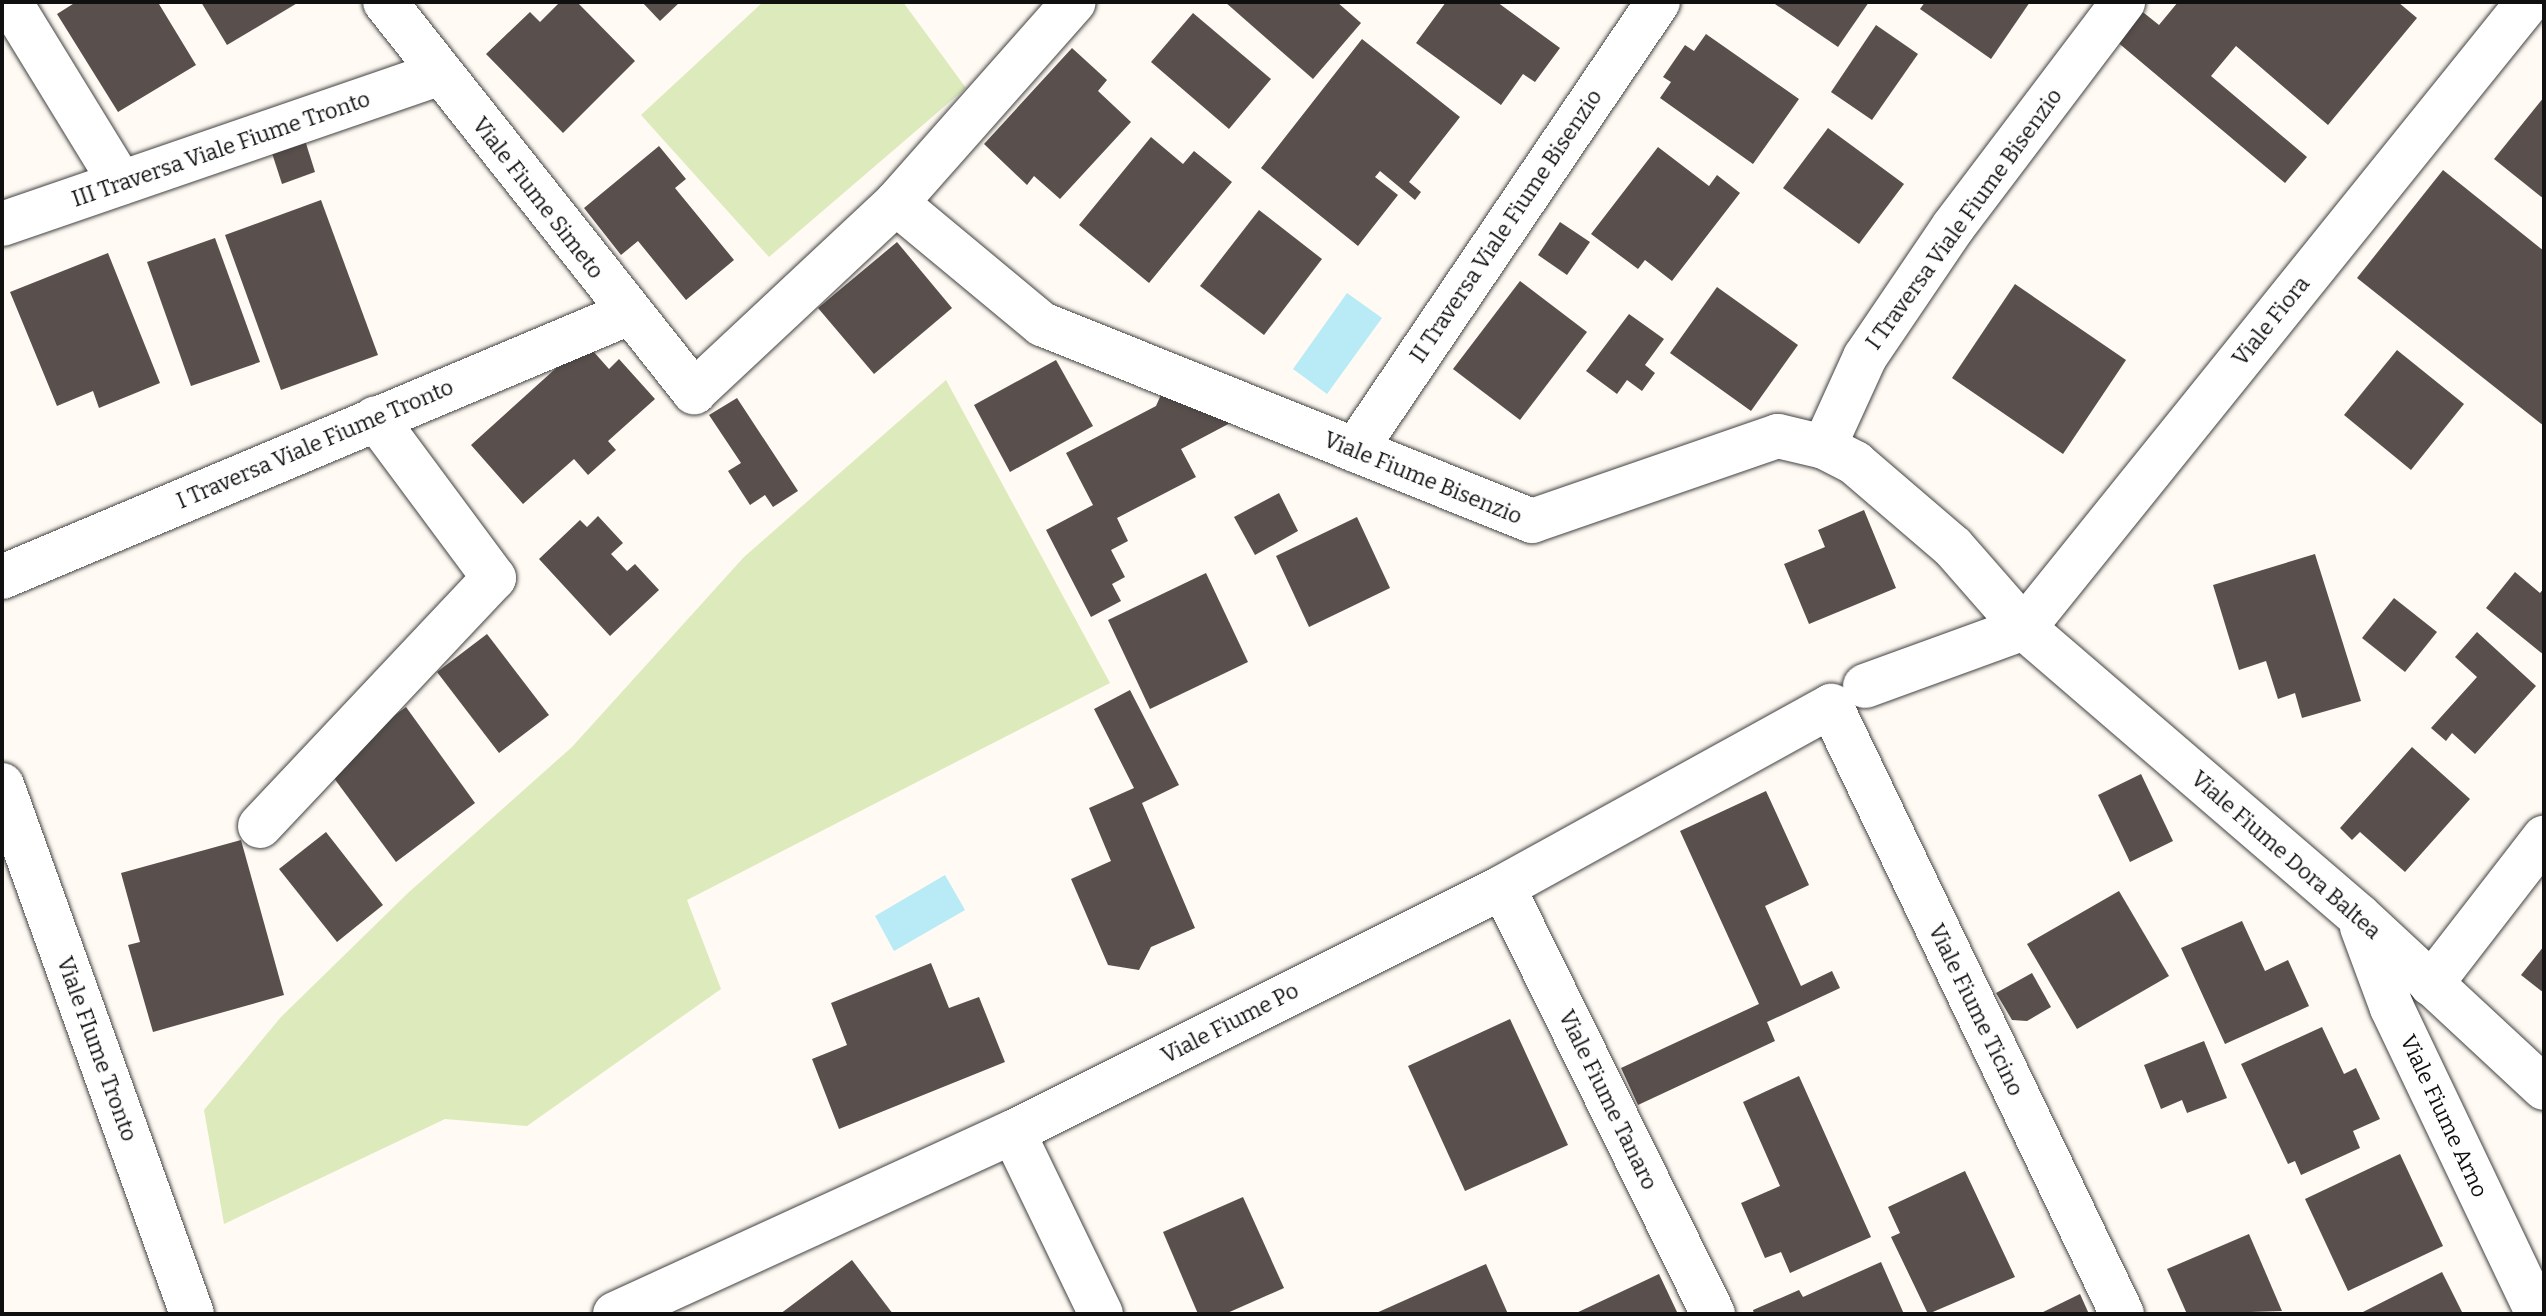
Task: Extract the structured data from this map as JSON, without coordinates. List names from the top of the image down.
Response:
{
  "streets": {
    "street": [
      "III Traversa Viale Fiume Tronto",
      "Viale Fiume Simeto",
      "I Traversa Viale Fiume Bisenzio",
      "II Traversa Viale Fiume Bisenzio",
      "Viale Fiora",
      "I Traversa Viale Fiume Tronto",
      "Viale Fiume Bisenzio",
      "Viale Fiume Dora Baltea",
      "Viale Fiume Ticino",
      "Viale Fiume Po",
      "Viale FIume Tronto",
      "Viale Fiume Tanaro",
      "Viale Fiume Arno"
    ]
  },
  "crossings": [
    ["III Traversa Viale Fiume Tronto", "Viale Fiume Simeto"],
    ["Viale Fiume Simeto", "I Traversa Viale Fiume Tronto"],
    ["Viale Fiume Simeto", "Viale Fiume Bisenzio"],
    ["I Traversa Viale Fiume Bisenzio", "Viale Fiume Bisenzio"],
    ["II Traversa Viale Fiume Bisenzio", "Viale Fiume Bisenzio"],
    ["Viale Fiora", "Viale Fiume Bisenzio"],
    ["Viale Fiora", "Viale Fiume Dora Baltea"],
    ["Viale Fiora", "Viale Fiume Po"],
    ["Viale Fiume Bisenzio", "Viale Fiume Dora Baltea"],
    ["Viale Fiume Bisenzio", "Viale Fiume Po"],
    ["Viale Fiume Dora Baltea", "Viale Fiume Po"],
    ["Viale Fiume Dora Baltea", "Viale Fiume Arno"],
    ["Viale Fiume Ticino", "Viale Fiume Po"],
    ["Viale Fiume Po", "Viale Fiume Tanaro"]
  ]
}
